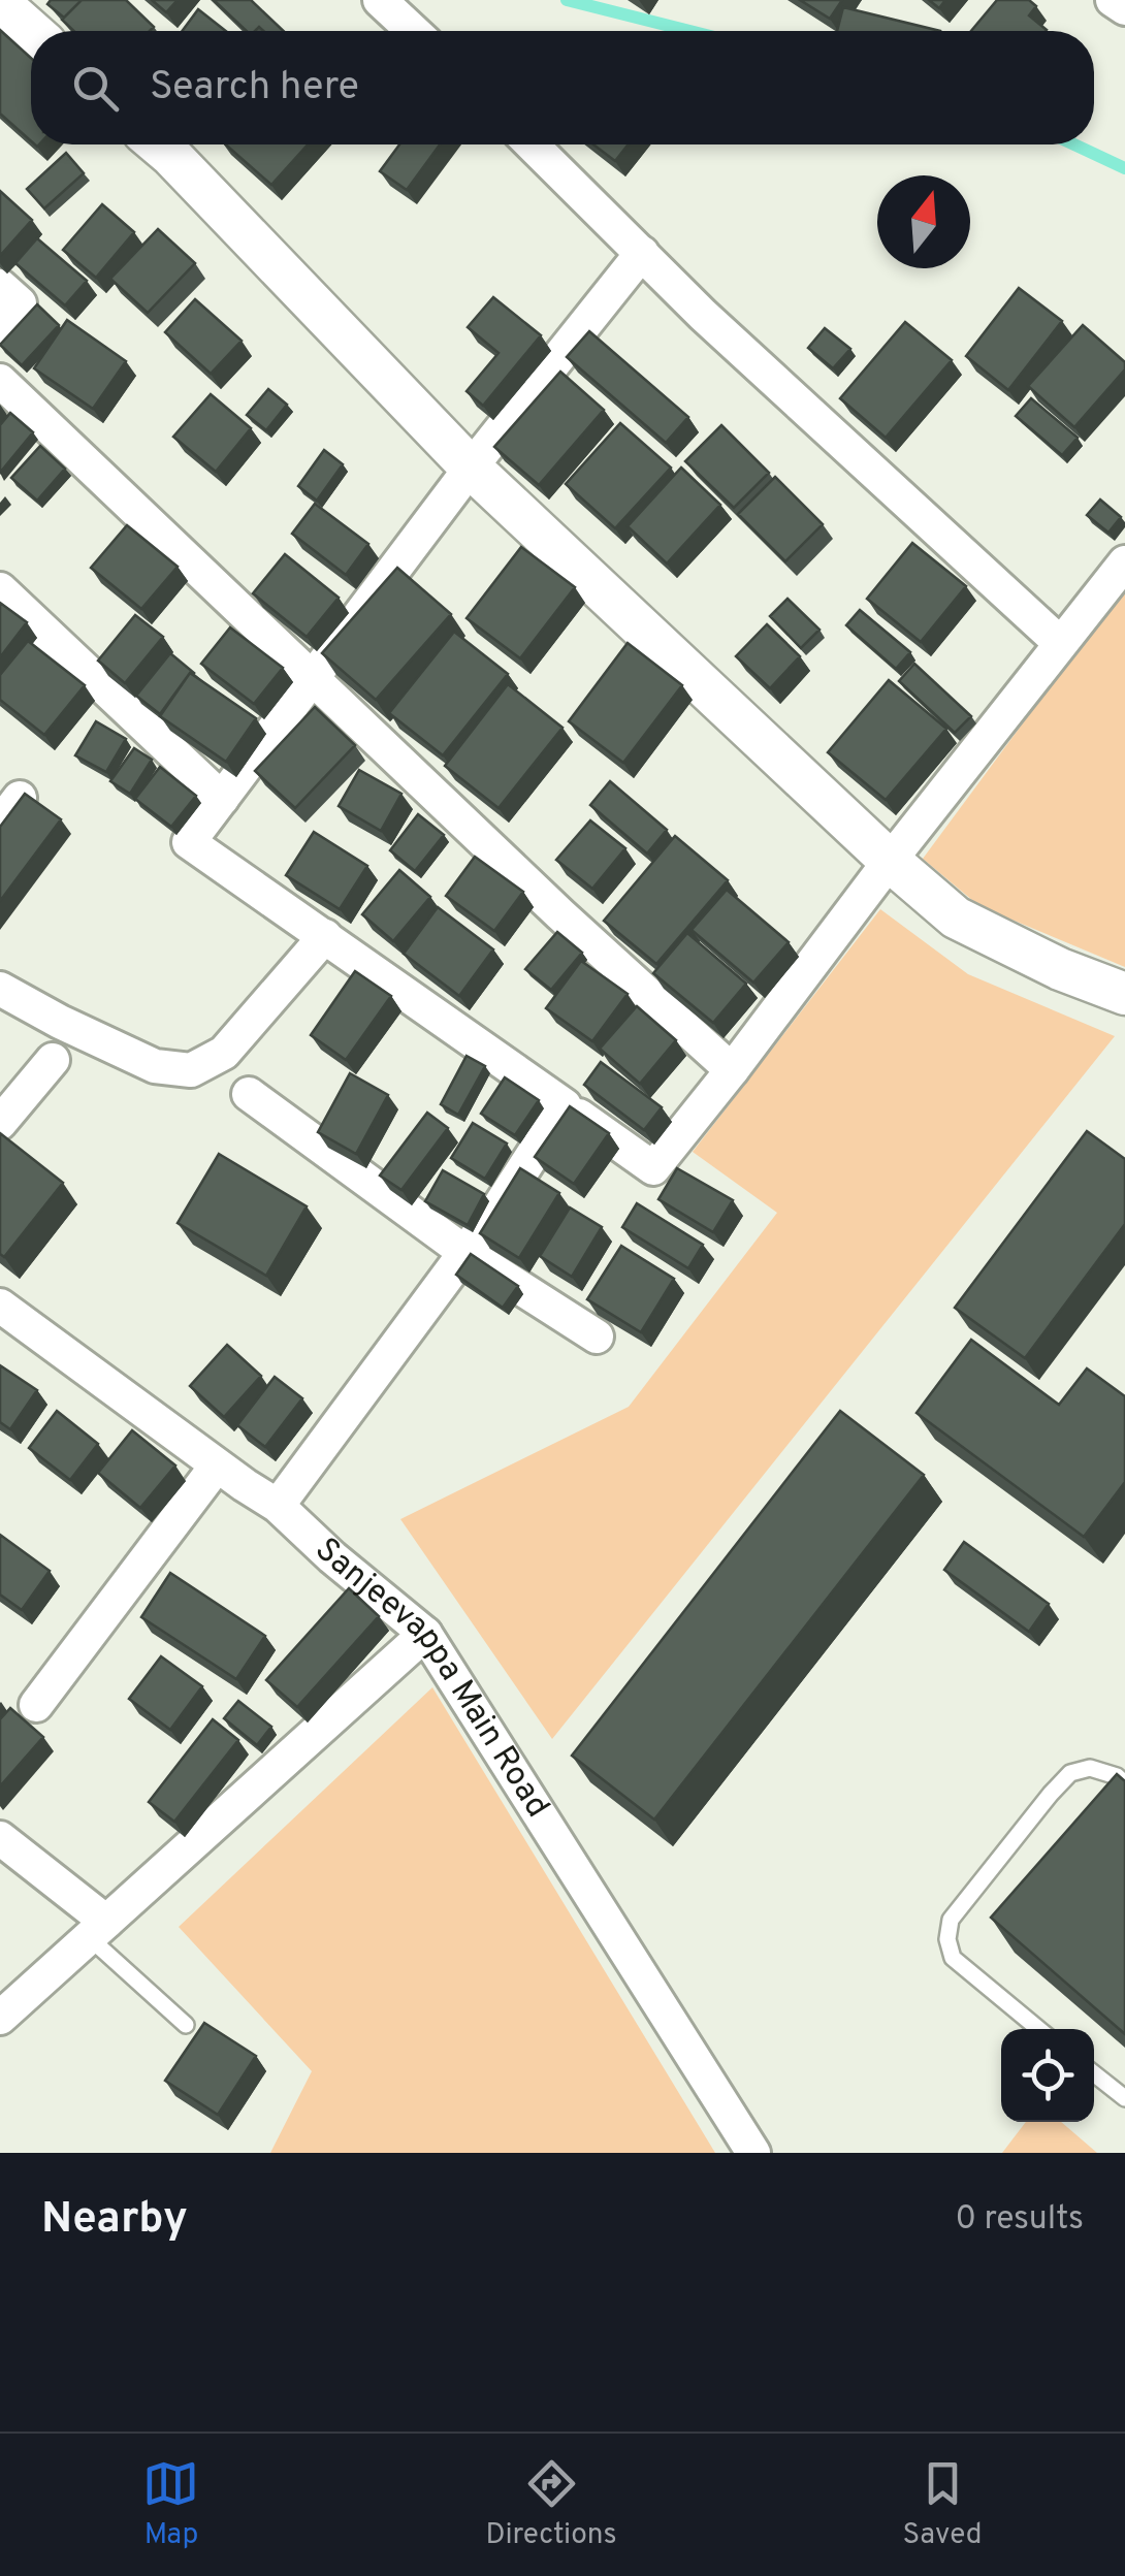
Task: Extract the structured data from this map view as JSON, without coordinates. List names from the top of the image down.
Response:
{
  "streets": {
    "street": ["Sanjeevappa Main Road"]
  },
  "north": "top",
  "page": {
    "search": "Search here",
    "heading": ["Nearby", "0 results"],
    "nav": ["Map", "Directions", "Saved"]
  }
}
